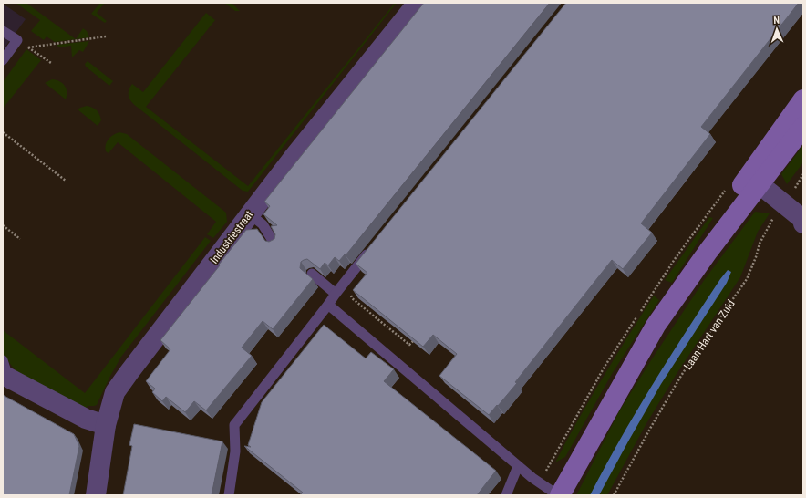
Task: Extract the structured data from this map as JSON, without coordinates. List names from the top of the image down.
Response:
{
  "streets": {
    "street": ["Industriestraat"],
    "path": ["Laan Hart van Zuid"]
  },
  "north": "top"
}
